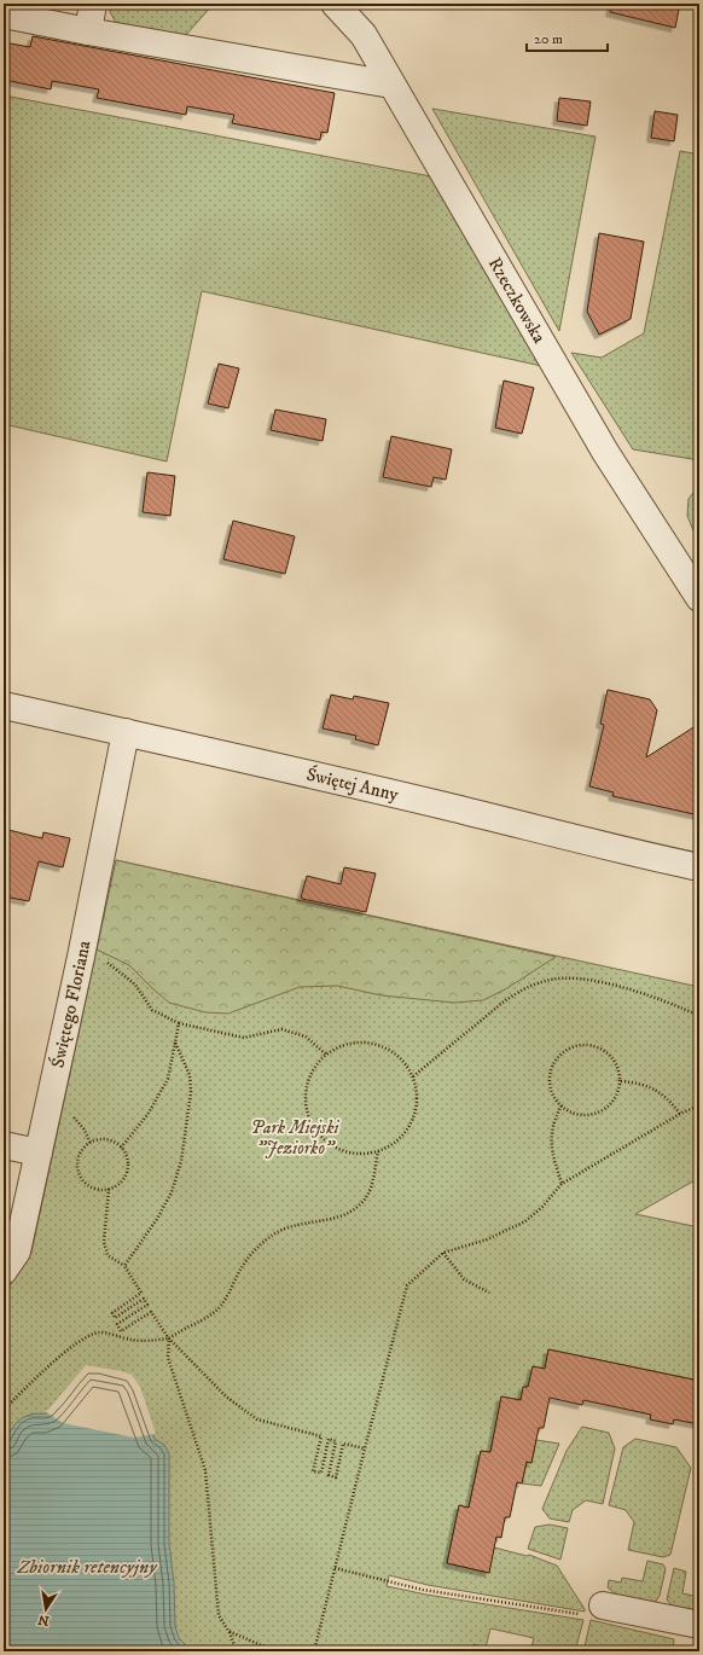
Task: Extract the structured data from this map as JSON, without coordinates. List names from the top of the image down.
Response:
{
  "streets": {
    "street": ["Rzeczkowska", "Świętej Anny", "Świętego Floriana"]
  },
  "crossings": [
    ["Świętej Anny", "Świętego Floriana"]
  ],
  "water": ["Zbiornik retencyjny"],
  "parks": ["Park Miejski \"Jeziorko\""],
  "scale_bar": "20 m",
  "north": "bottom"
}
